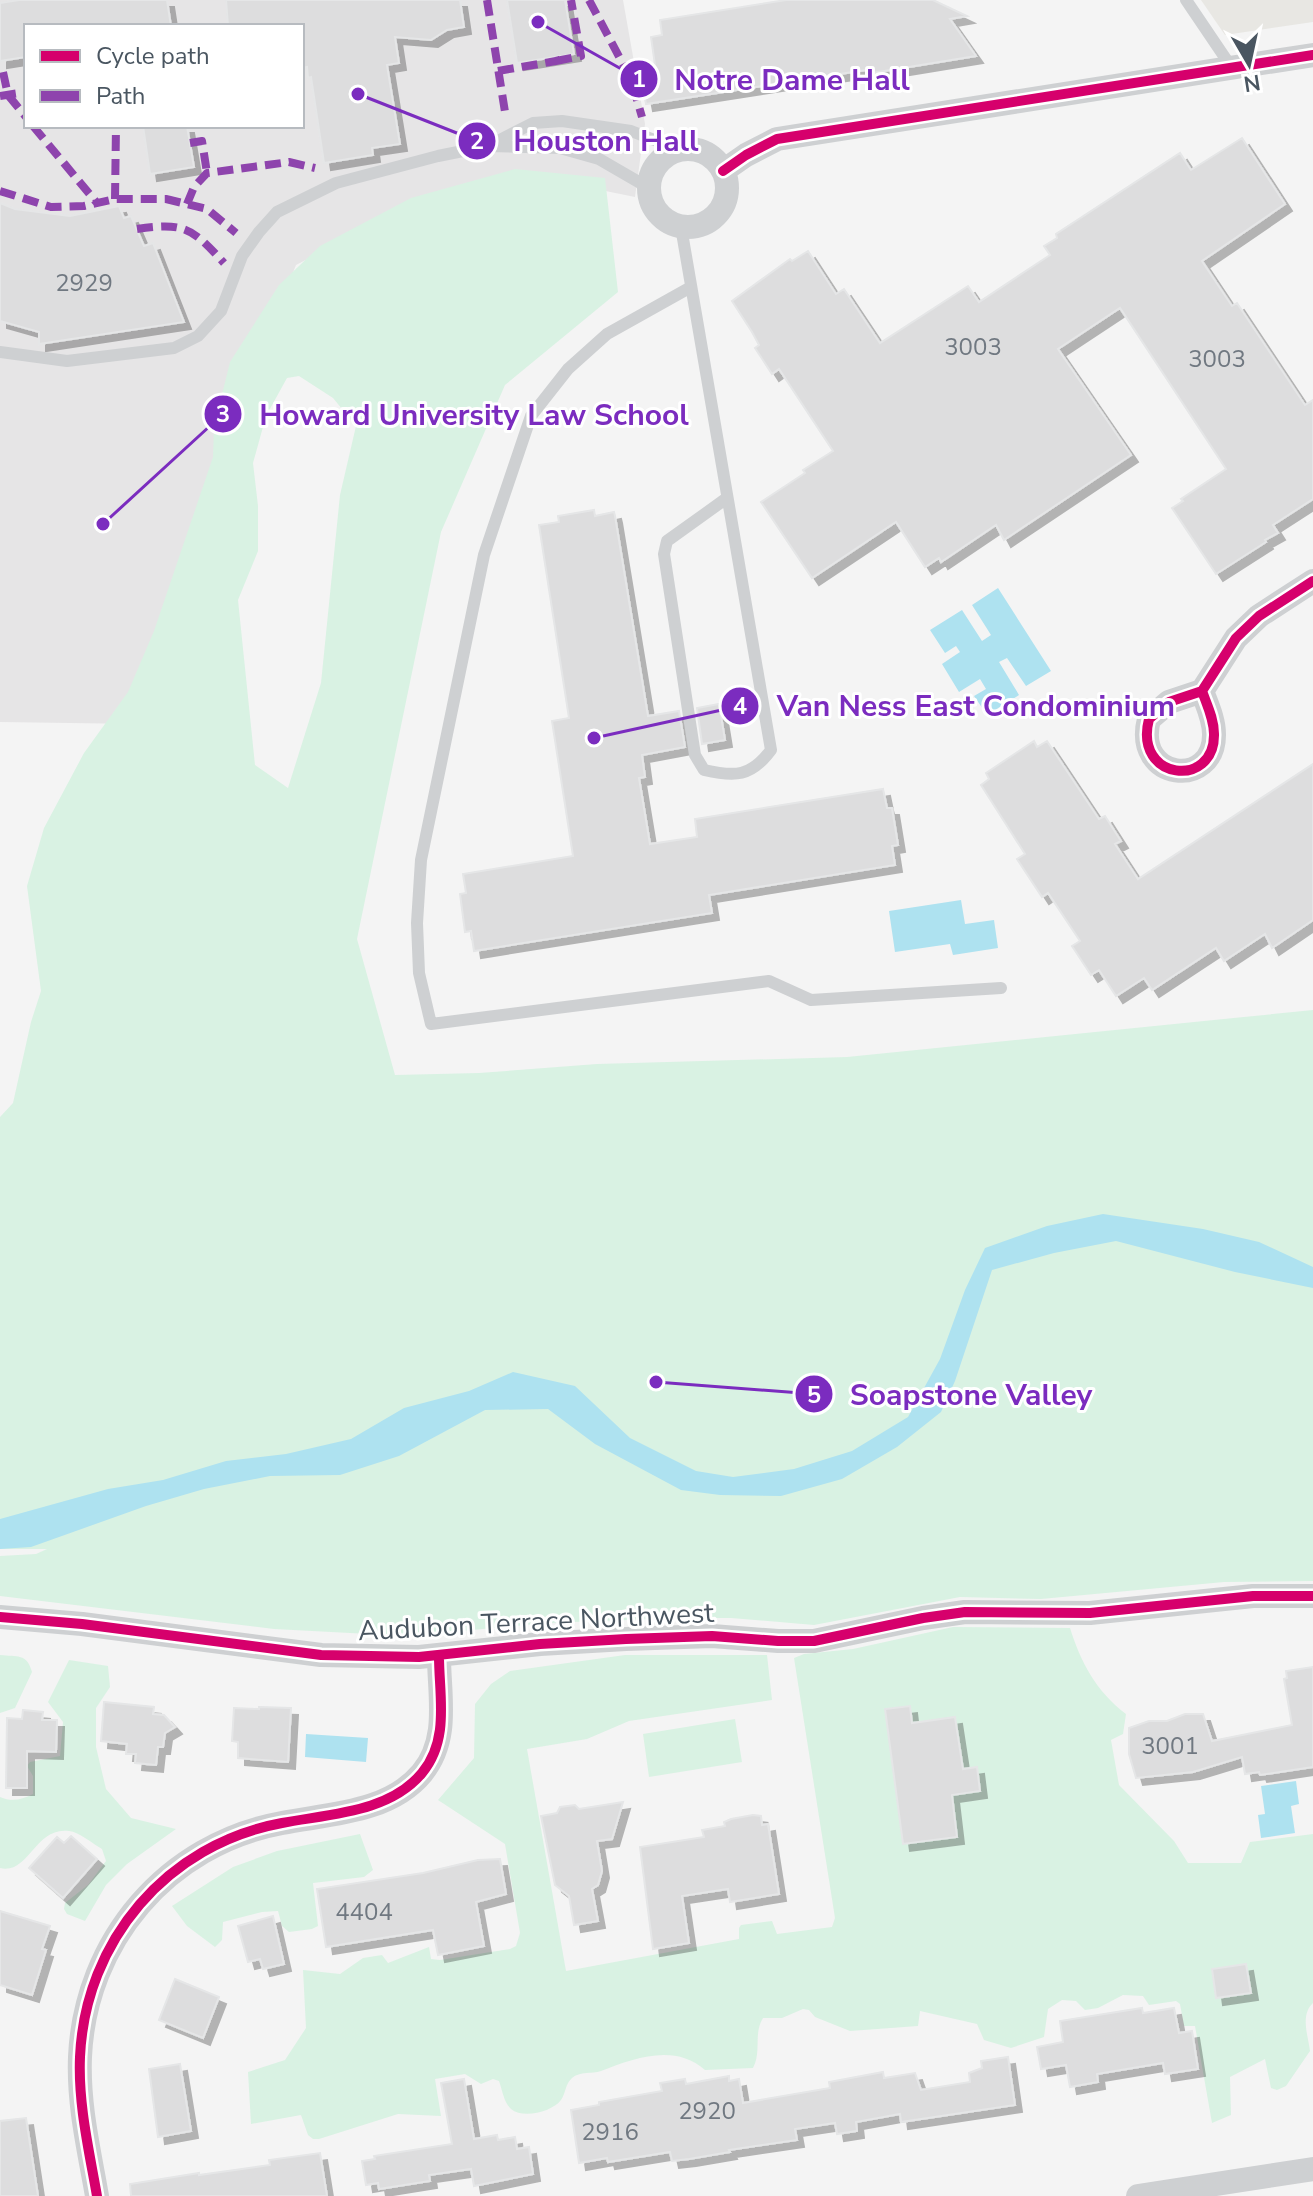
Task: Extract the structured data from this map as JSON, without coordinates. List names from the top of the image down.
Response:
{
  "streets": {
    "street": ["Audubon Terrace Northwest"]
  },
  "places": [
    "Notre Dame Hall",
    "Houston Hall",
    "Howard University Law School",
    "Van Ness East Condominium",
    "Soapstone Valley"
  ],
  "house_numbers": [
    "2929",
    "3003",
    "3003",
    "3001",
    "4404",
    "2920",
    "2916"
  ],
  "legend": ["Cycle path", "Path"],
  "north": "bottom"
}
